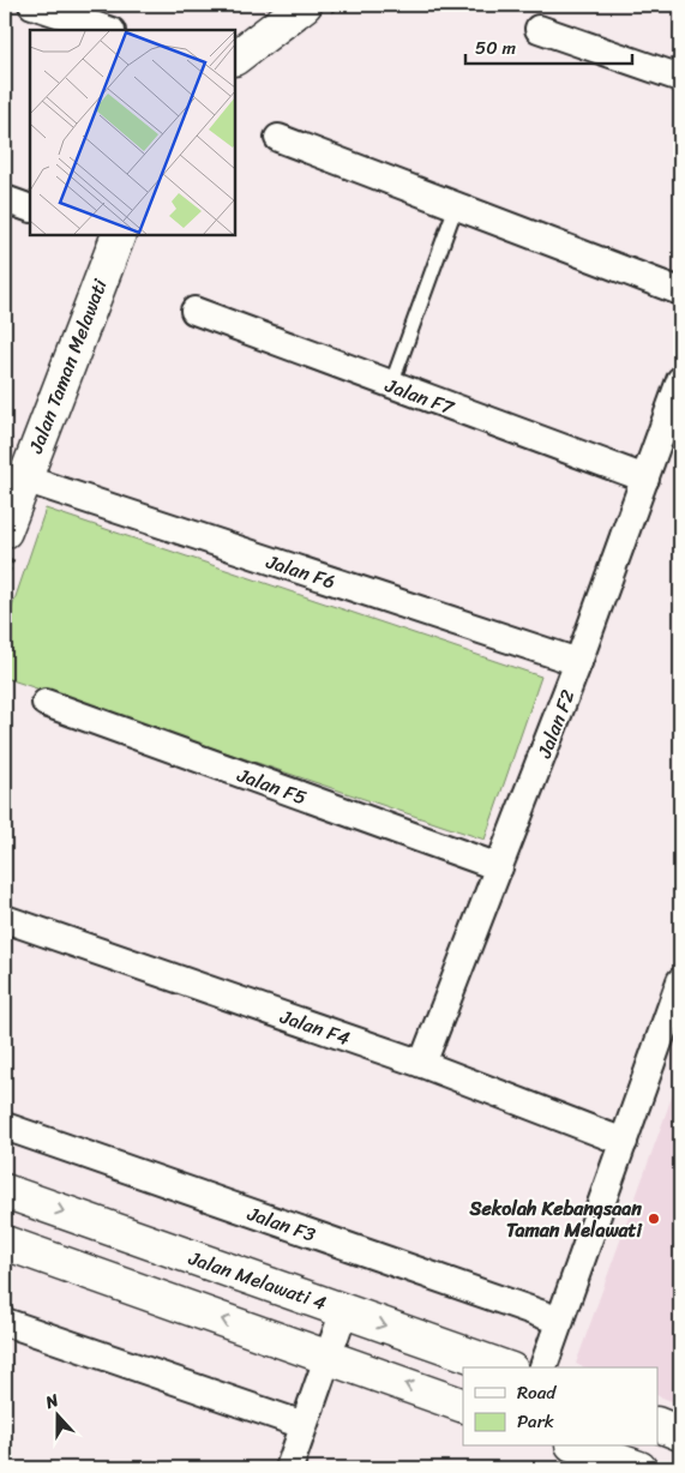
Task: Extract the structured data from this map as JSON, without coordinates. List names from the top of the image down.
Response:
{
  "streets": {
    "street": [
      "Jalan Taman Melawati",
      "Jalan F7",
      "Jalan F6",
      "Jalan F2",
      "Jalan F5",
      "Jalan F4",
      "Jalan F3",
      "Jalan Melawati 4"
    ]
  },
  "crossings": [
    ["Jalan Taman Melawati", "Jalan F6"],
    ["Jalan F7", "Jalan F2"],
    ["Jalan F6", "Jalan F2"],
    ["Jalan F2", "Jalan F5"],
    ["Jalan F2", "Jalan F4"]
  ],
  "places": ["Sekolah Kebangsaan Taman Melawati"],
  "legend": ["Road", "Park"],
  "scale_bar": "50 m",
  "north": "top"
}
